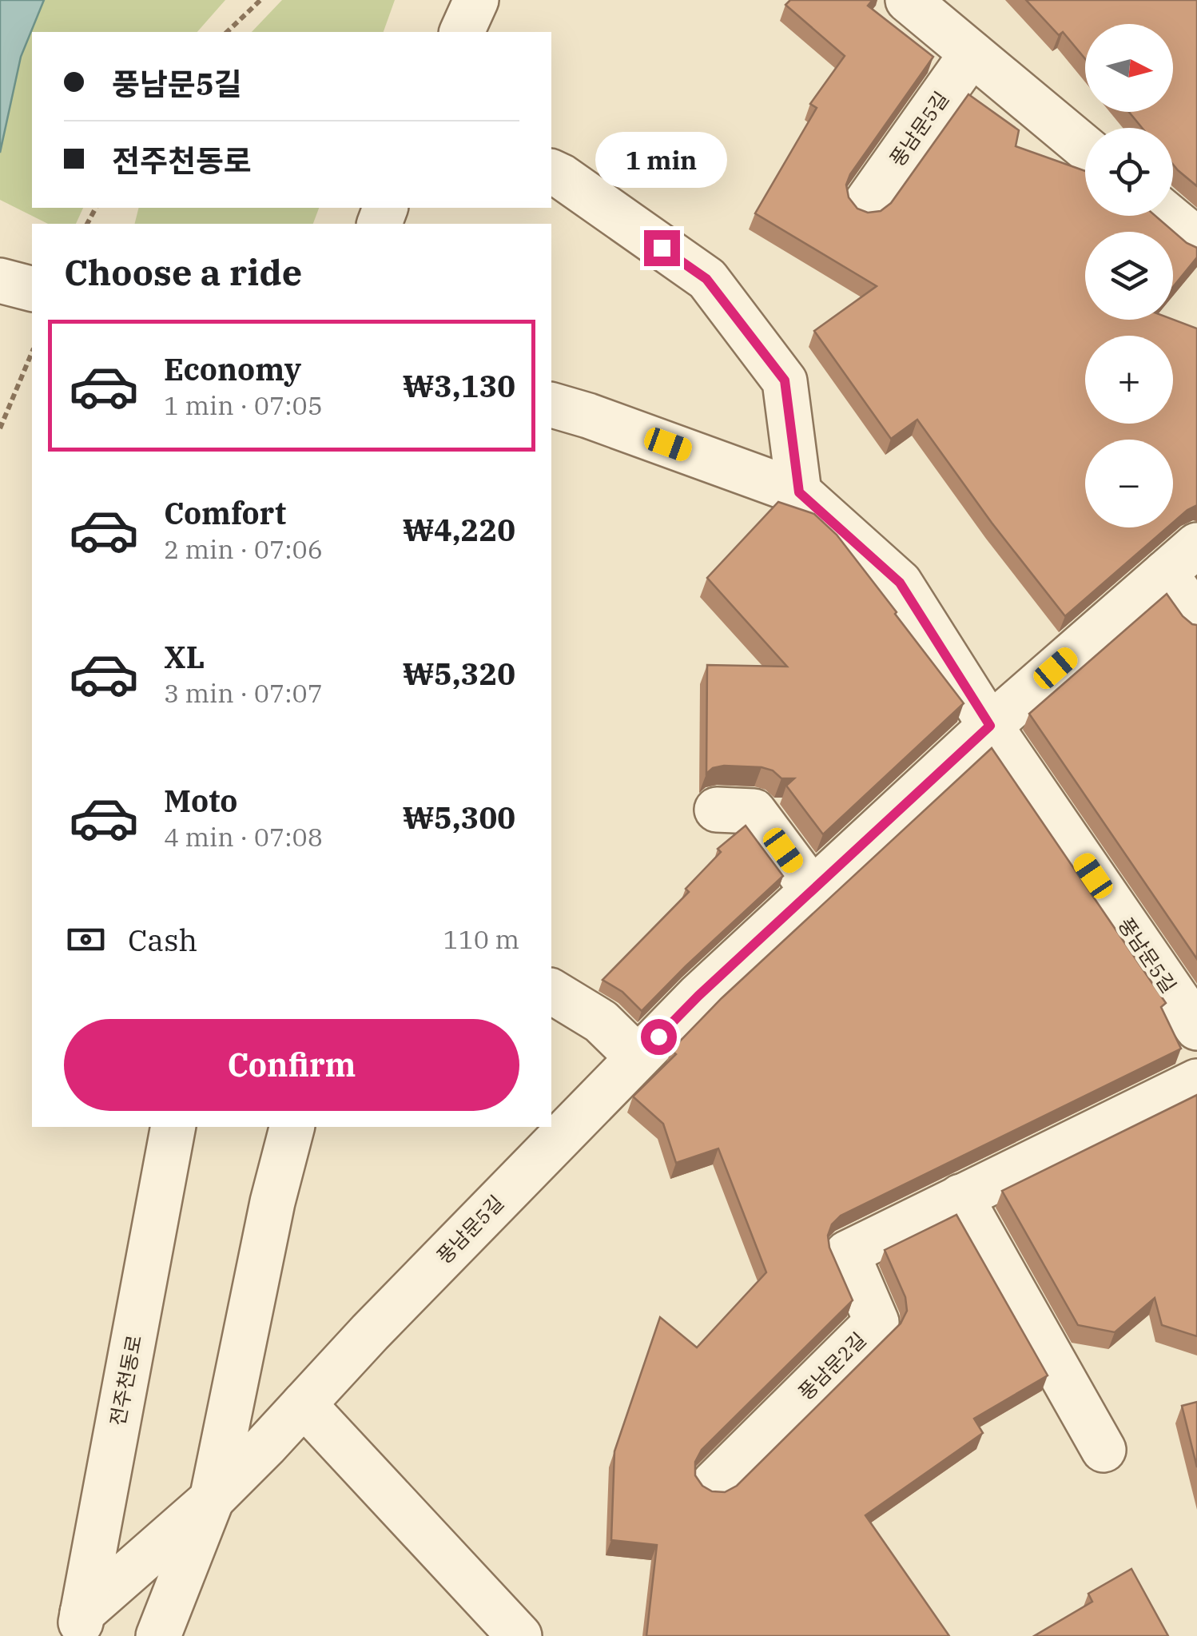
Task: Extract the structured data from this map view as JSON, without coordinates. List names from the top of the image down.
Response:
{
  "streets": {
    "street": ["풍남문5길", "풍남문2길", "전주천동로"]
  },
  "crossings": [
    ["풍남문5길", "전주천동로"]
  ],
  "north": "right",
  "page": {
    "map_buttons": ["+", "−"],
    "banner": ["풍남문5길", "전주천동로"],
    "bubble": "1 min",
    "heading": "Choose a ride",
    "list": [
      {
        "name": "Economy",
        "note": "1 min · 07:05",
        "value": "₩3,130"
      },
      {
        "name": "Comfort",
        "note": "2 min · 07:06",
        "value": "₩4,220"
      },
      {
        "name": "XL",
        "note": "3 min · 07:07",
        "value": "₩5,320"
      },
      {
        "name": "Moto",
        "note": "4 min · 07:08",
        "value": "₩5,300"
      }
    ],
    "pay": ["Cash", "110 m"],
    "buttons": "Confirm"
  }
}
